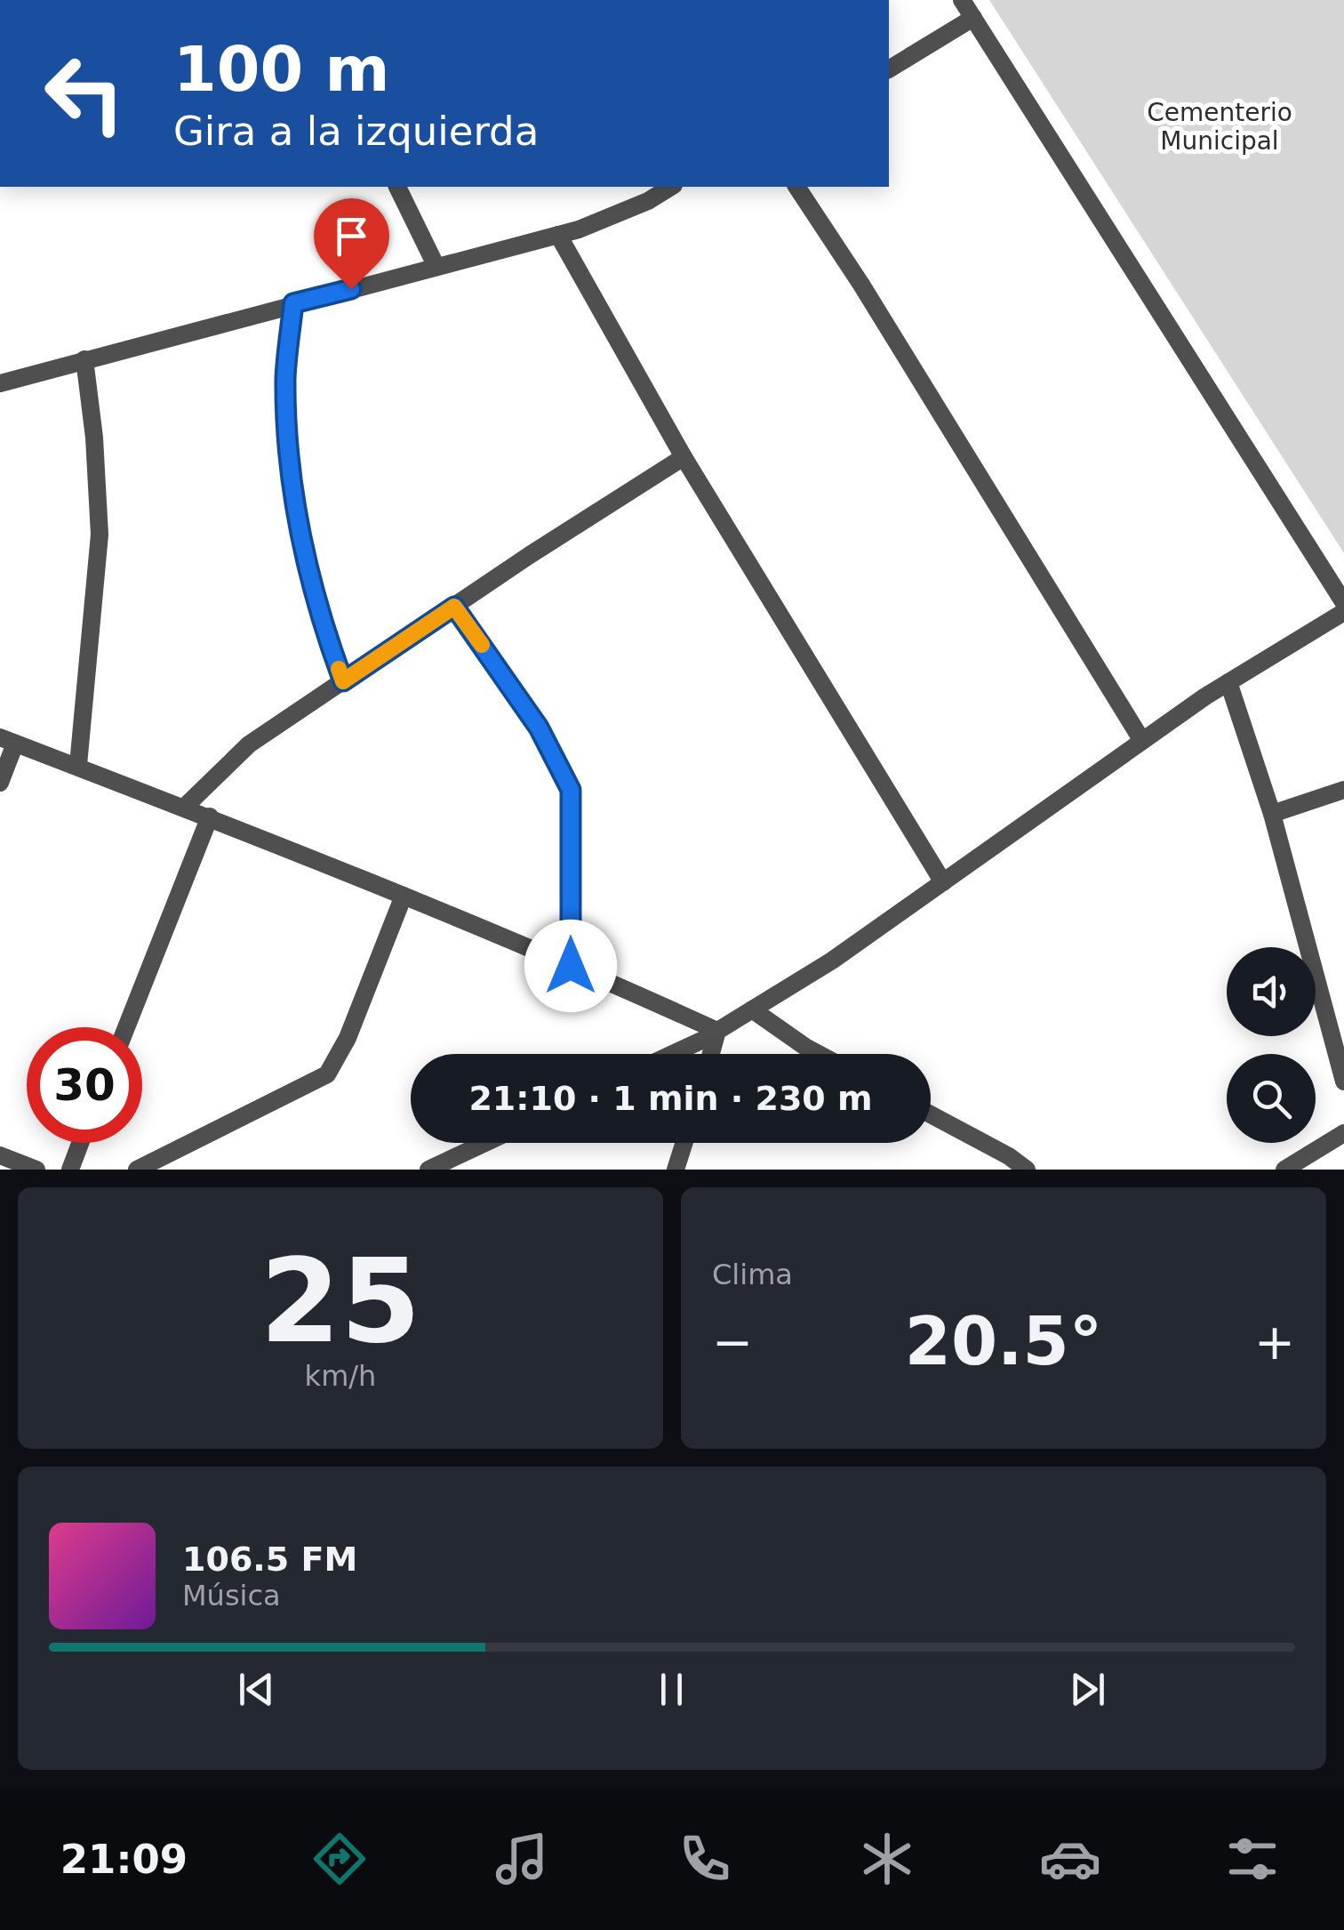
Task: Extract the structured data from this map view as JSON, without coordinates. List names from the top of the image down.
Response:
{
  "parks": ["Cementerio Municipal"],
  "page": {
    "turn": ["100 m", "Gira a la izquierda"],
    "limit": "30",
    "trip": "21:10 · 1 min · 230 m",
    "tile": [
      ["25", "km/h"],
      "Clima"
    ],
    "heat": ["−", "20.5°", "+"],
    "song": ["106.5 FM", "Música"],
    "tabs": "21:09"
  }
}
